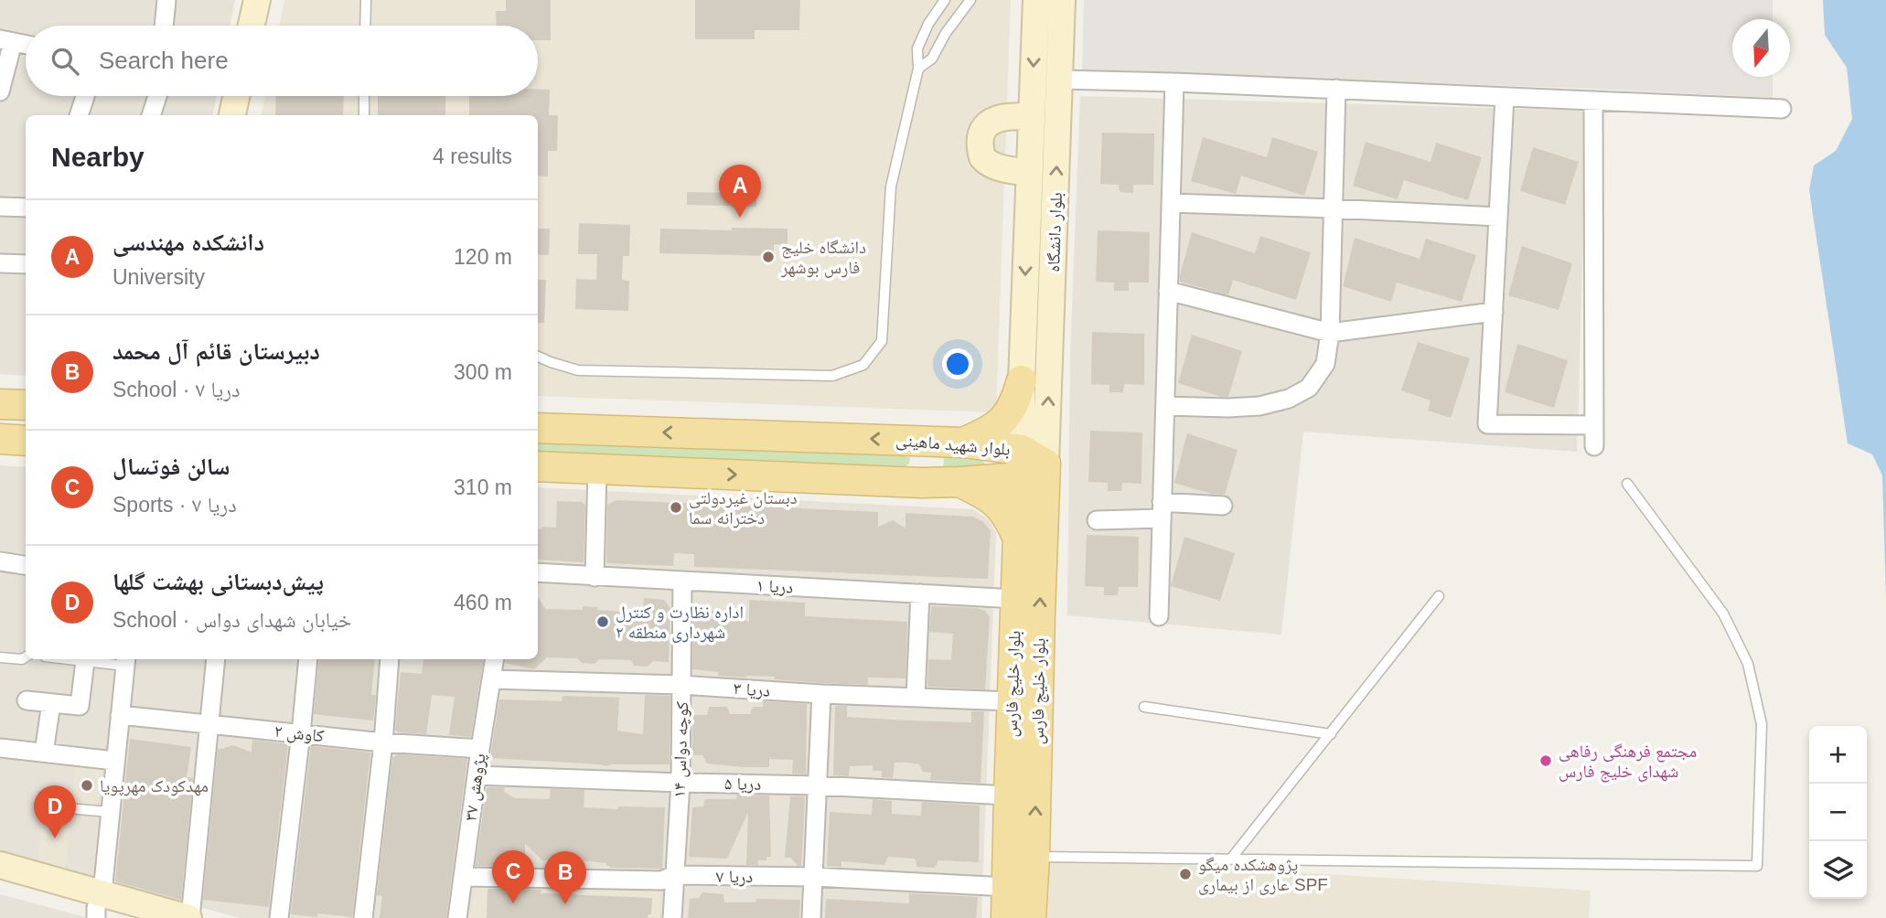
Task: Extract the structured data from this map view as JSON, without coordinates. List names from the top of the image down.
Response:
{
  "streets": {
    "main road": ["بلوار شهید ماهینی", "بلوار خلیج‌ فارس", "بلوار خلیج ‌فارس"],
    "street": [
      "بلوار دانشگاه",
      "دریا ۱",
      "دریا ۳",
      "کاوش ۲",
      "کوچه دواس ۱۴",
      "دریا ۵",
      "پژوهش ۳۷",
      "دریا ۷"
    ]
  },
  "crossings": [
    ["بلوار دانشگاه", "بلوار شهید ماهینی"],
    ["بلوار دانشگاه", "بلوار خلیج‌ فارس"],
    ["بلوار دانشگاه", "بلوار خلیج ‌فارس"],
    ["بلوار شهید ماهینی", "بلوار خلیج‌ فارس"],
    ["بلوار شهید ماهینی", "بلوار خلیج ‌فارس"],
    ["دریا ۱", "بلوار خلیج‌ فارس"],
    ["دریا ۱", "کوچه دواس ۱۴"],
    ["بلوار خلیج‌ فارس", "دریا ۳"],
    ["بلوار خلیج‌ فارس", "بلوار خلیج ‌فارس"],
    ["بلوار خلیج‌ فارس", "دریا ۵"],
    ["بلوار خلیج‌ فارس", "دریا ۷"],
    ["دریا ۳", "کوچه دواس ۱۴"],
    ["دریا ۳", "پژوهش ۳۷"],
    ["کاوش ۲", "پژوهش ۳۷"],
    ["کوچه دواس ۱۴", "دریا ۵"],
    ["کوچه دواس ۱۴", "دریا ۷"],
    ["دریا ۵", "پژوهش ۳۷"],
    ["پژوهش ۳۷", "دریا ۷"]
  ],
  "one_way": ["بلوار خلیج ‌فارس"],
  "places": [
    "دانشگاه خلیج فارس بوشهر",
    "دبستان غیردولتی دخترانه سما",
    "اداره‌ نظارت و کنترل شهرداری منطقه ۲",
    "مجتمع فرهنگی رفاهی شهدای خلیج فارس",
    "مهدکودک مهرپویا",
    "پژوهشکده میگو عاری از بیماری SPF"
  ],
  "north": "bottom",
  "page": {
    "search": "Search here",
    "heading": ["Nearby", "4 results"],
    "pins": [
      "A",
      "D",
      "C",
      "B"
    ],
    "list": [
      {
        "mark": "A",
        "name": "دانشکده مهندسی",
        "note": "University",
        "value": "120 m"
      },
      {
        "mark": "B",
        "name": "دبیرستان قائم آل محمد",
        "note": "School · دریا ۷",
        "value": "300 m"
      },
      {
        "mark": "C",
        "name": "سالن فوتسال",
        "note": "Sports · دریا ۷",
        "value": "310 m"
      },
      {
        "mark": "D",
        "name": "پیش‌دبستانی بهشت گلها",
        "note": "School · خیابان شهدای دواس",
        "value": "460 m"
      }
    ],
    "map_buttons": ["+", "−"]
  }
}
